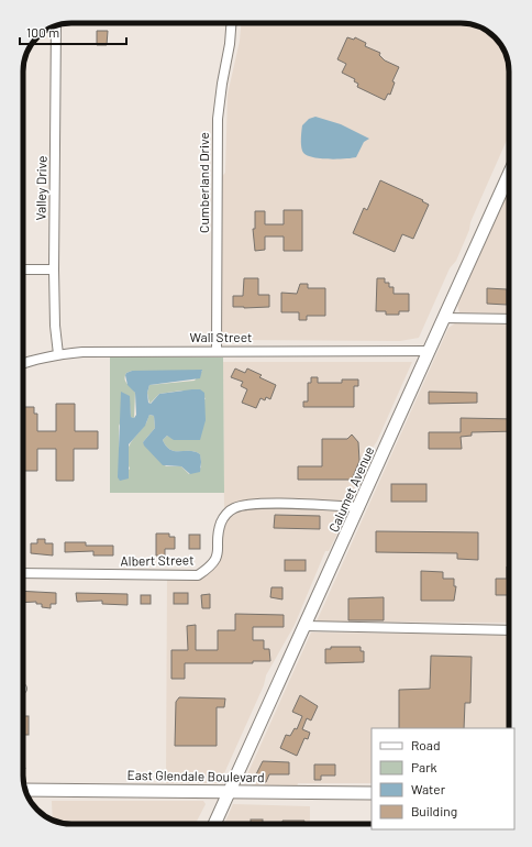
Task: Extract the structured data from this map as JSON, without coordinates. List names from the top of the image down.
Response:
{
  "streets": {
    "main road": ["Calumet Avenue", "East Glendale Boulevard"],
    "street": [
      "Cumberland Drive",
      "Valley Drive",
      "Wall Street",
      "Albert Street"
    ]
  },
  "crossings": [
    ["Cumberland Drive", "Wall Street"],
    ["Valley Drive", "Wall Street"],
    ["Wall Street", "Calumet Avenue"],
    ["Calumet Avenue", "Albert Street"],
    ["Calumet Avenue", "East Glendale Boulevard"]
  ],
  "legend": [
    "Road",
    "Park",
    "Water",
    "Building"
  ],
  "scale_bar": "100 m"
}
